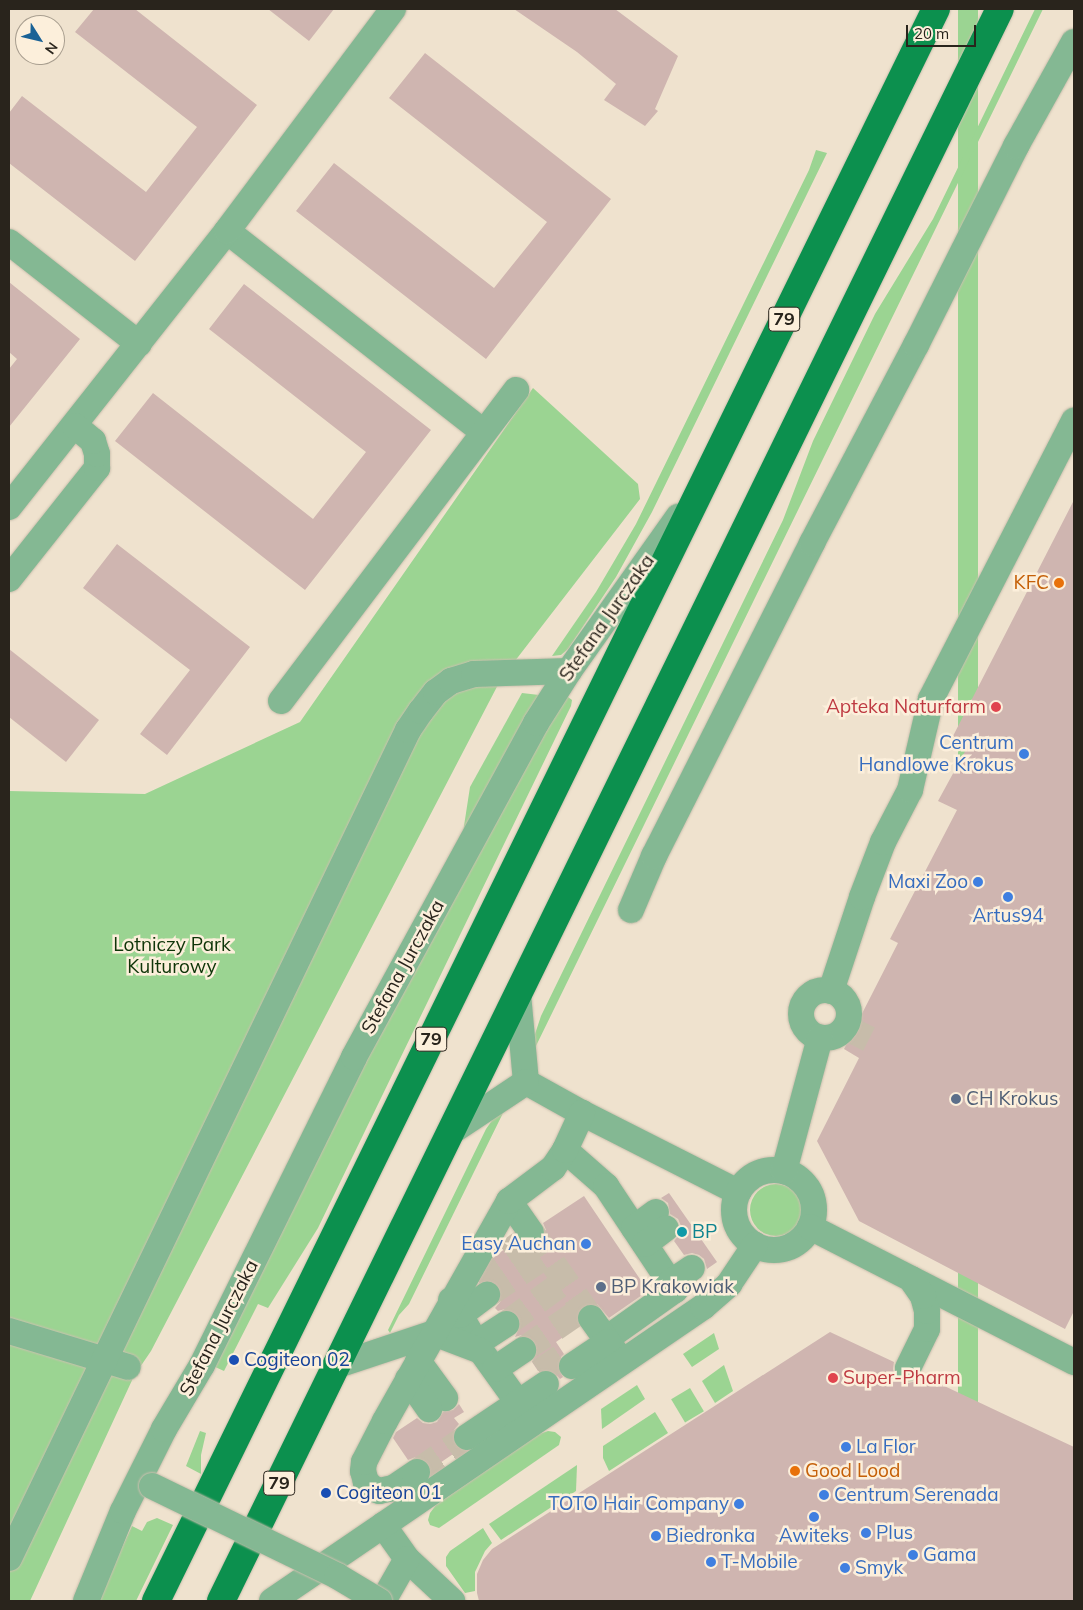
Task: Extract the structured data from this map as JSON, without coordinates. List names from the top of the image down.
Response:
{
  "streets": {
    "main road": ["79"],
    "street": ["Stefana Jurczaka"]
  },
  "crossings": [
    ["79", "Stefana Jurczaka"]
  ],
  "parks": ["Lotniczy Park Kulturowy"],
  "places": [
    "KFC",
    "Apteka Naturfarm",
    "Centrum Handlowe Krokus",
    "Maxi Zoo",
    "Artus94",
    "CH Krokus",
    "BP",
    "Easy Auchan",
    "BP Krakowiak",
    "Cogiteon 02",
    "Super-Pharm",
    "La Flor",
    "Good Lood",
    "Cogiteon 01",
    "Centrum Serenada",
    "TOTO Hair Company",
    "Awiteks",
    "Plus",
    "Biedronka",
    "Gama",
    "T-Mobile",
    "Smyk"
  ],
  "scale_bar": "20 m",
  "north": "bottom right"
}
